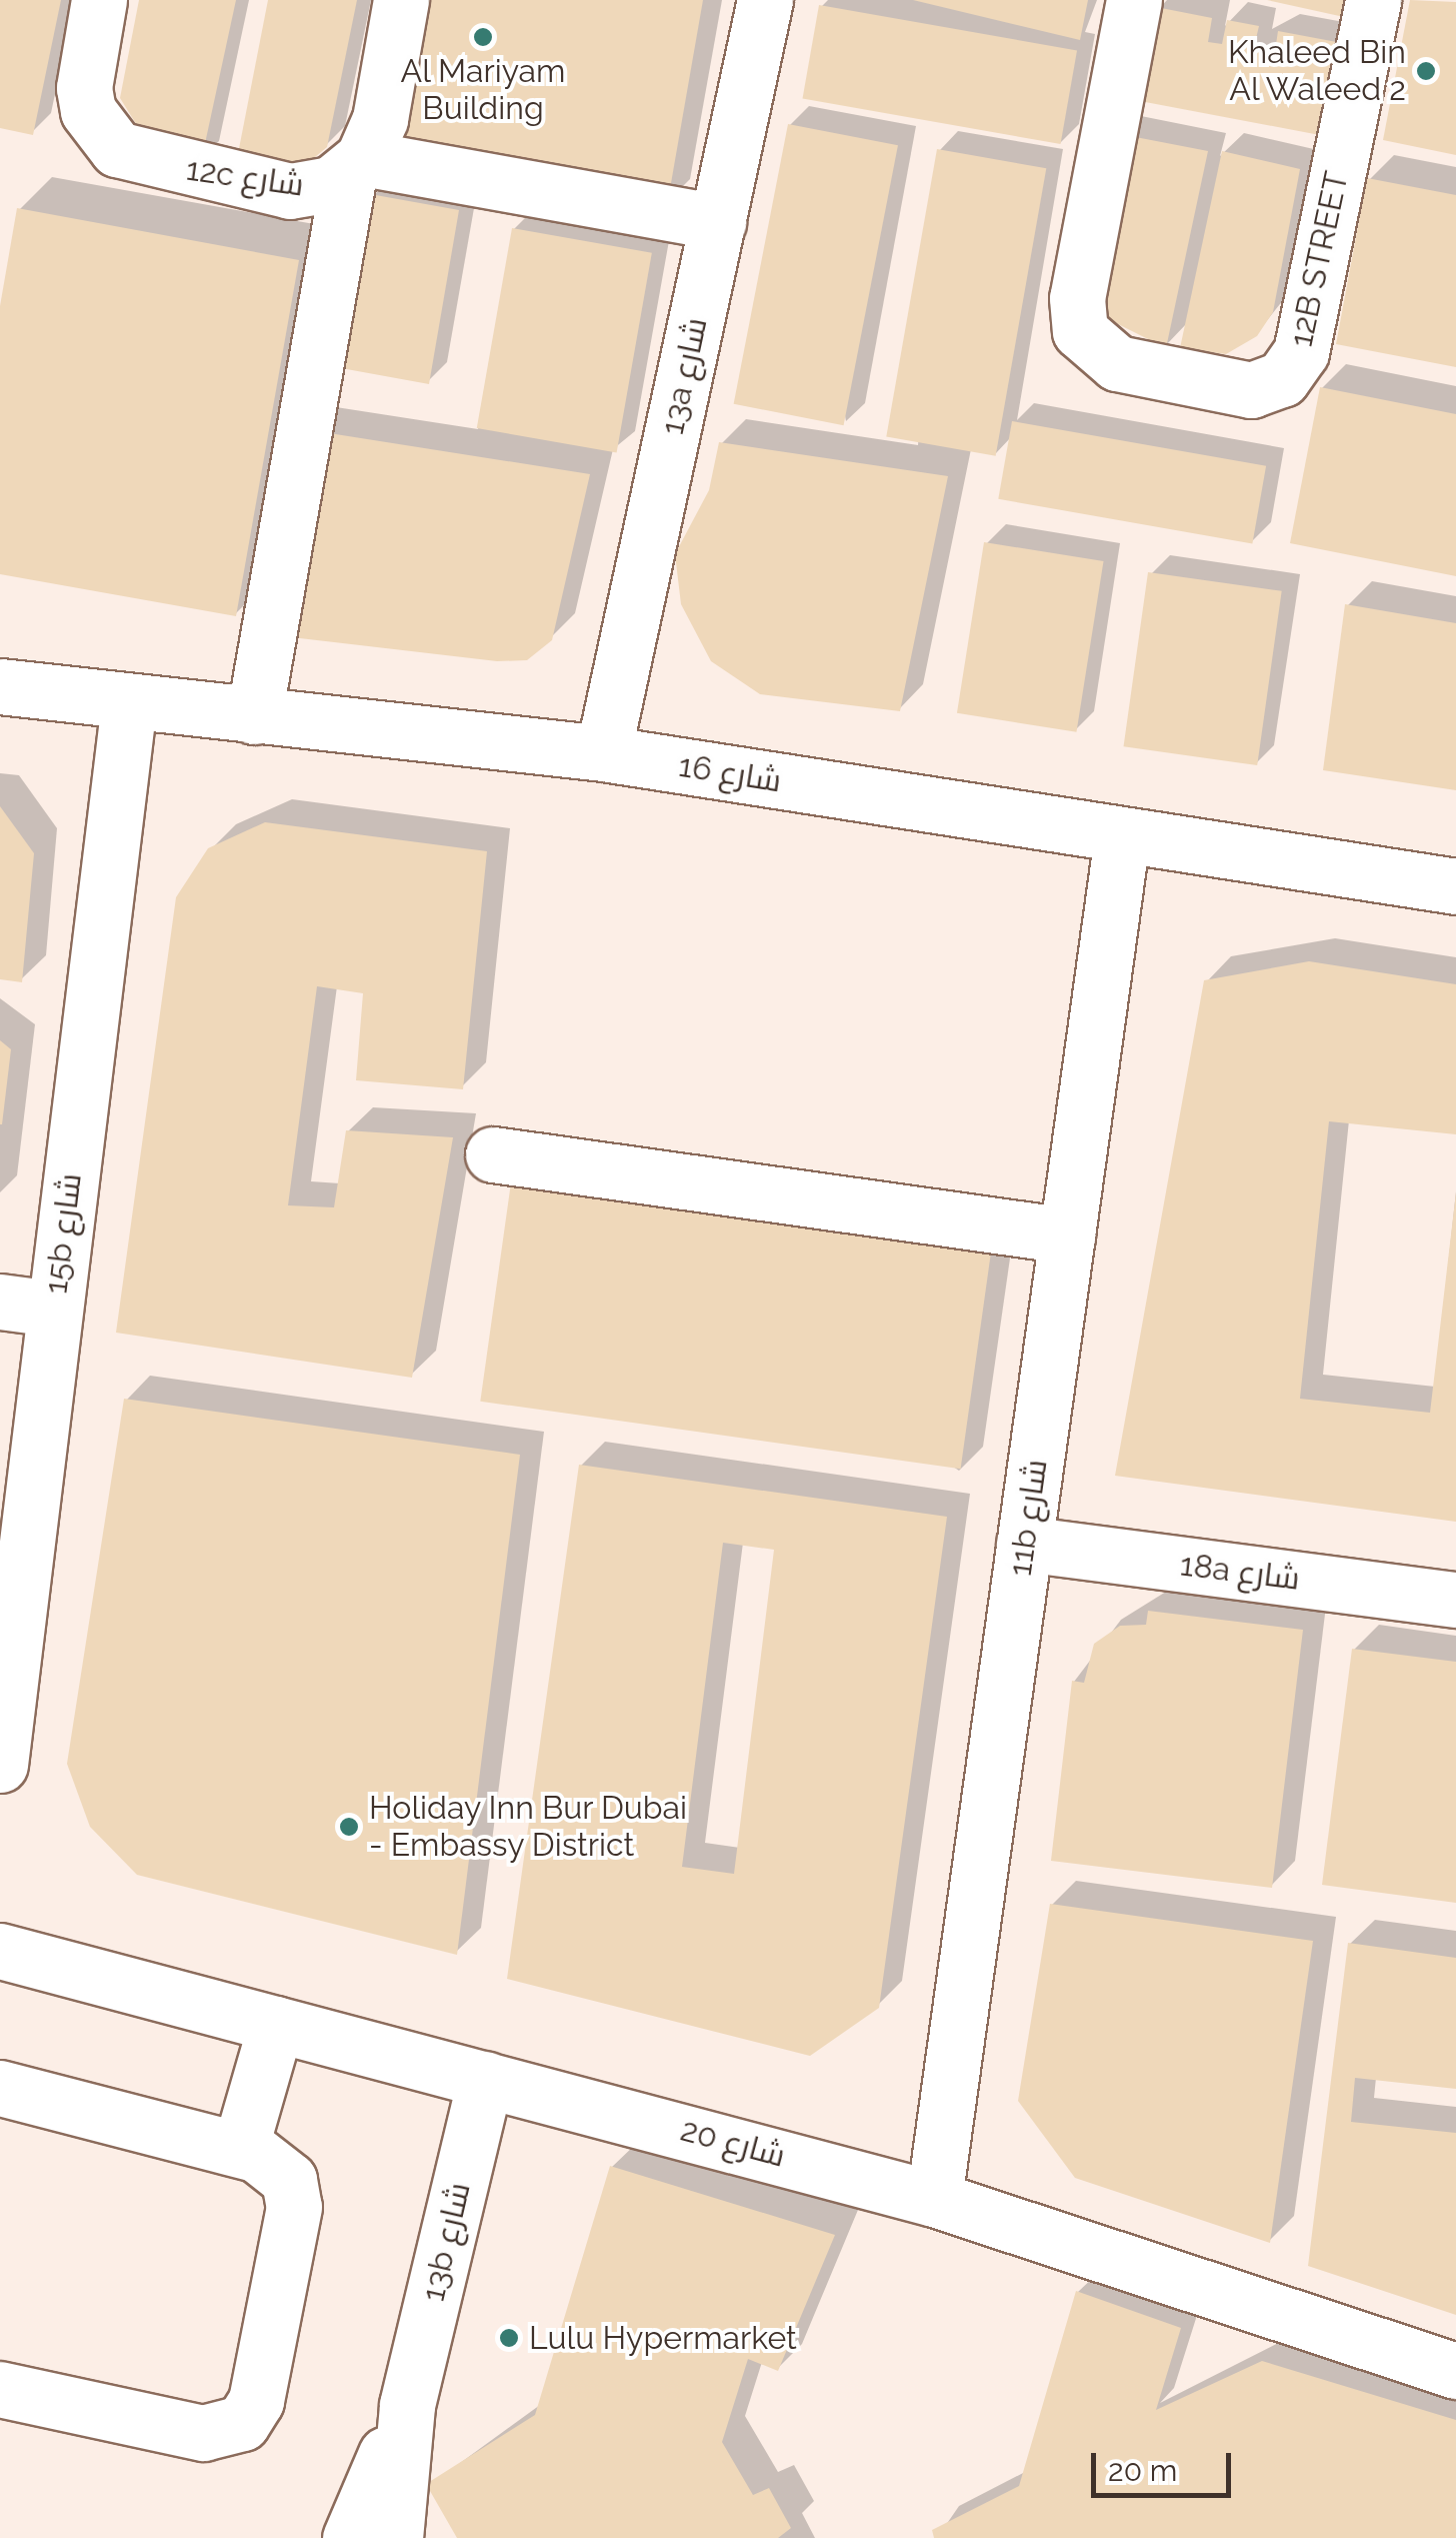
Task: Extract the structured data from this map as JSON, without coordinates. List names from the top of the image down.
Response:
{
  "streets": {
    "street": [
      "12c شارع",
      "12B STREET",
      "13a شارع",
      "شارع 16",
      "15b شارع",
      "11b شارع",
      "18a شارع",
      "شارع 20",
      "13b شارع"
    ]
  },
  "crossings": [
    ["13a شارع", "شارع 16"],
    ["شارع 16", "15b شارع"],
    ["شارع 16", "11b شارع"],
    ["11b شارع", "18a شارع"],
    ["11b شارع", "شارع 20"],
    ["شارع 20", "13b شارع"]
  ],
  "places": [
    "Al Mariyam Building",
    "Khaleed Bin Al Waleed 2",
    "Holiday Inn Bur Dubai - Embassy District",
    "Lulu Hypermarket"
  ],
  "scale_bar": "20 m"
}
